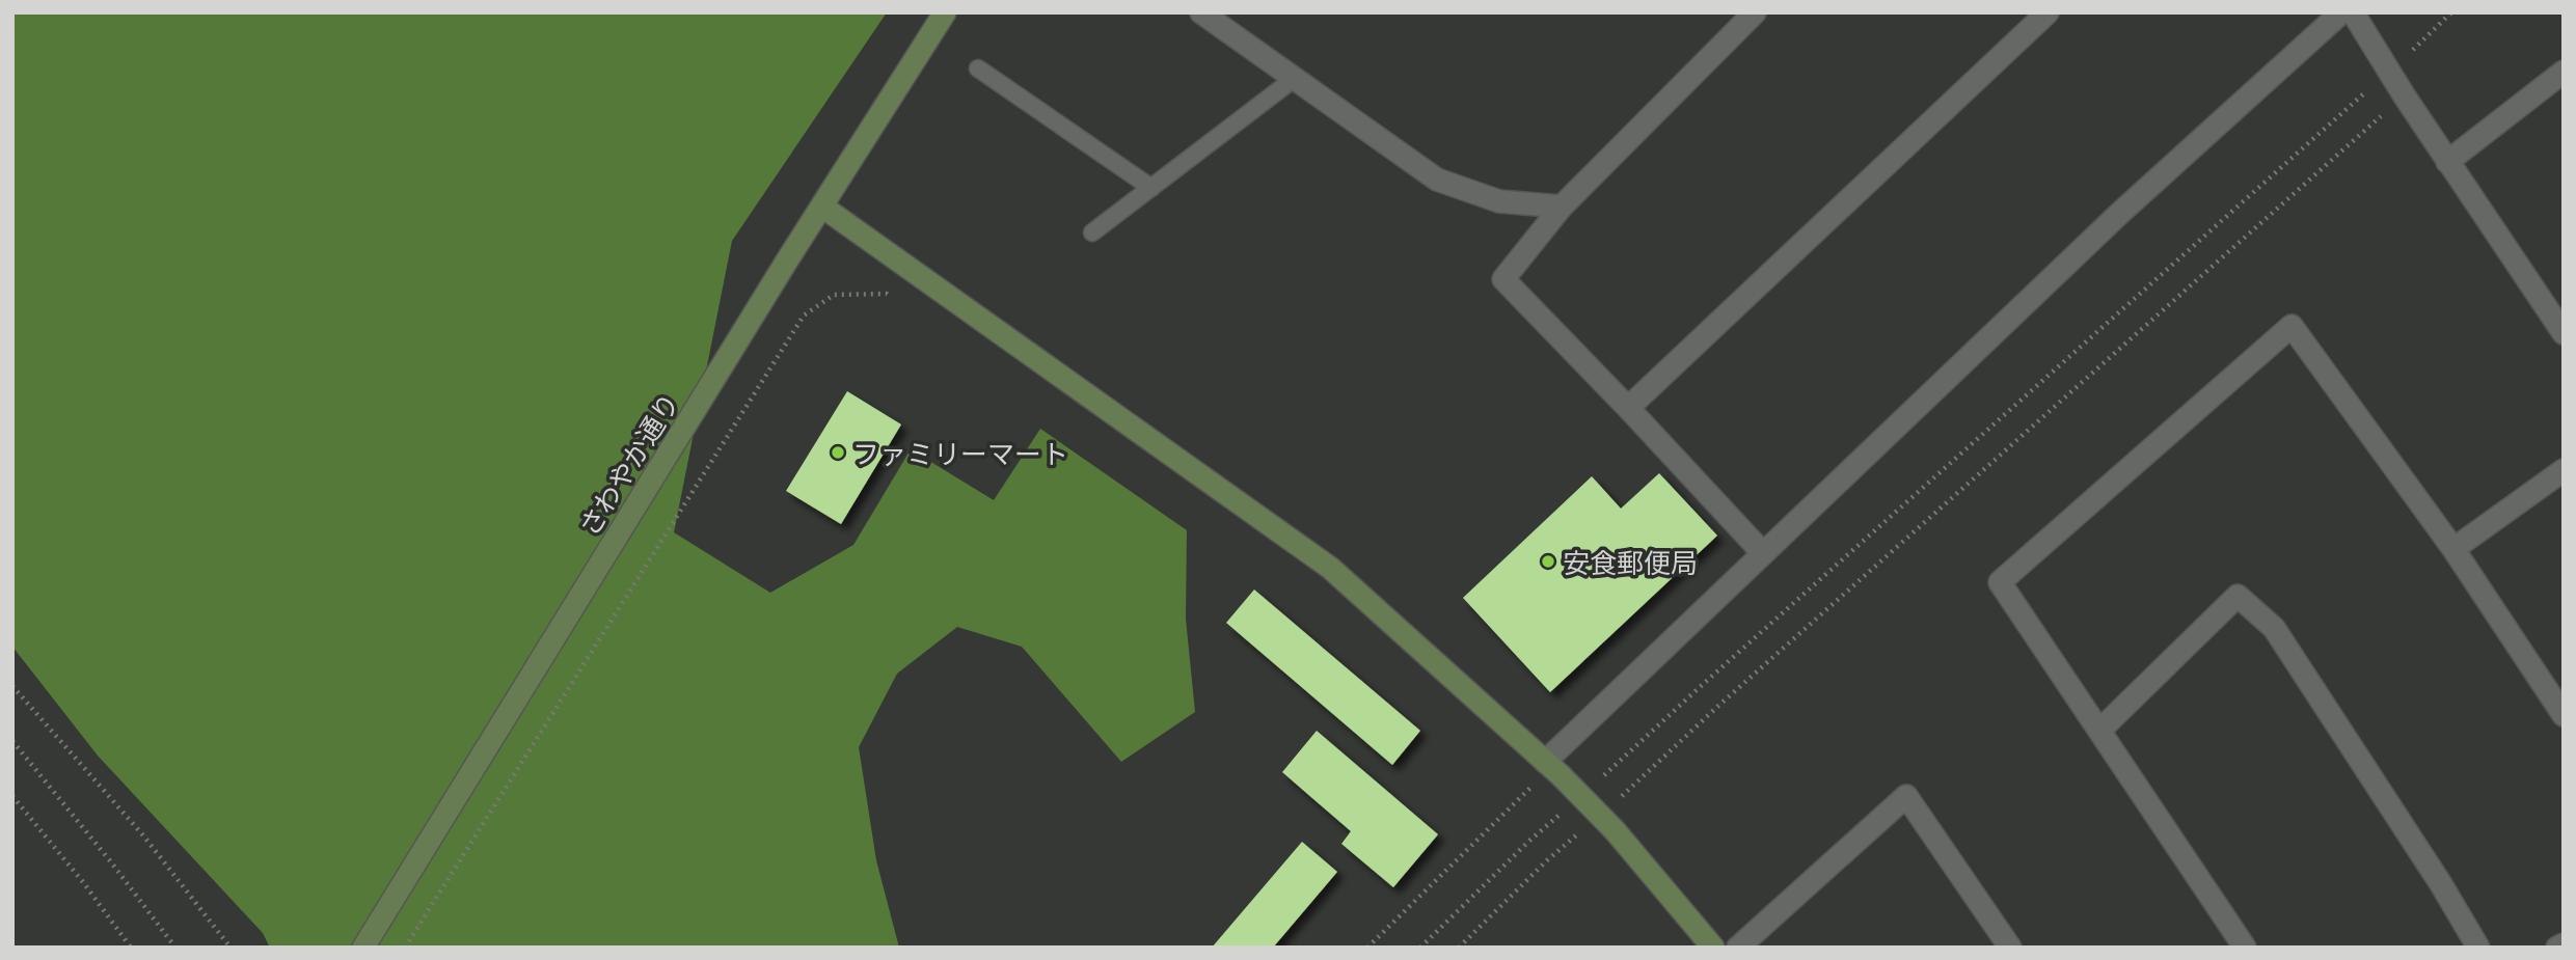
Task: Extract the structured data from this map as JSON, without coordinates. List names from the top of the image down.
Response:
{
  "streets": {
    "street": ["さわやか通り"]
  },
  "places": ["ファミリーマート", "安食郵便局"]
}
